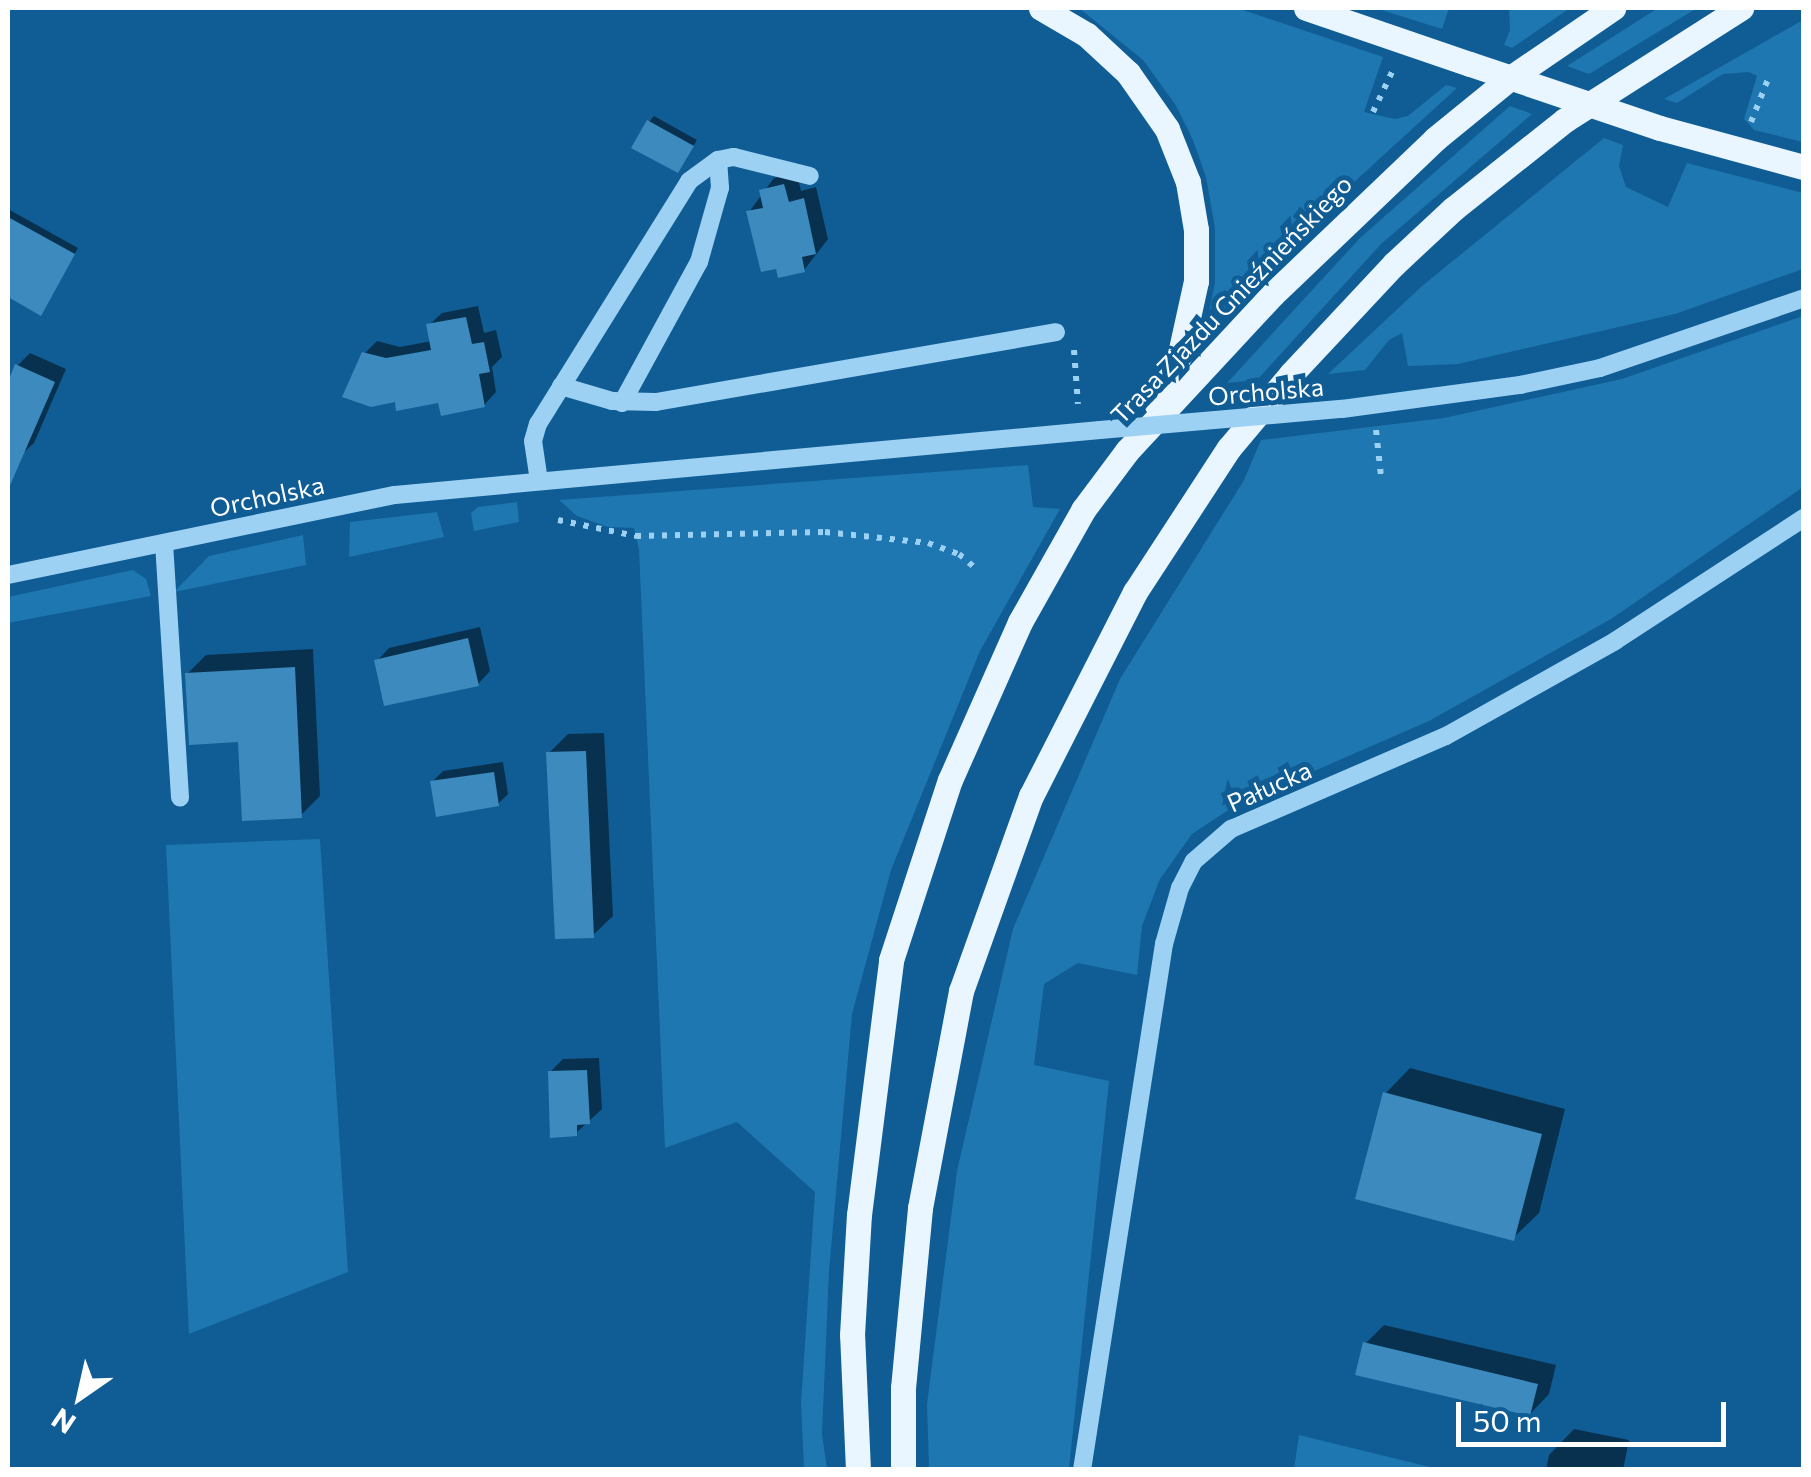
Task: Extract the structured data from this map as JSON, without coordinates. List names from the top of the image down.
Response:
{
  "streets": {
    "main road": ["Trasa Zjazdu Gnieźnieńskiego"],
    "street": ["Orcholska", "Pałucka"]
  },
  "scale_bar": "50 m",
  "north": "bottom left"
}
